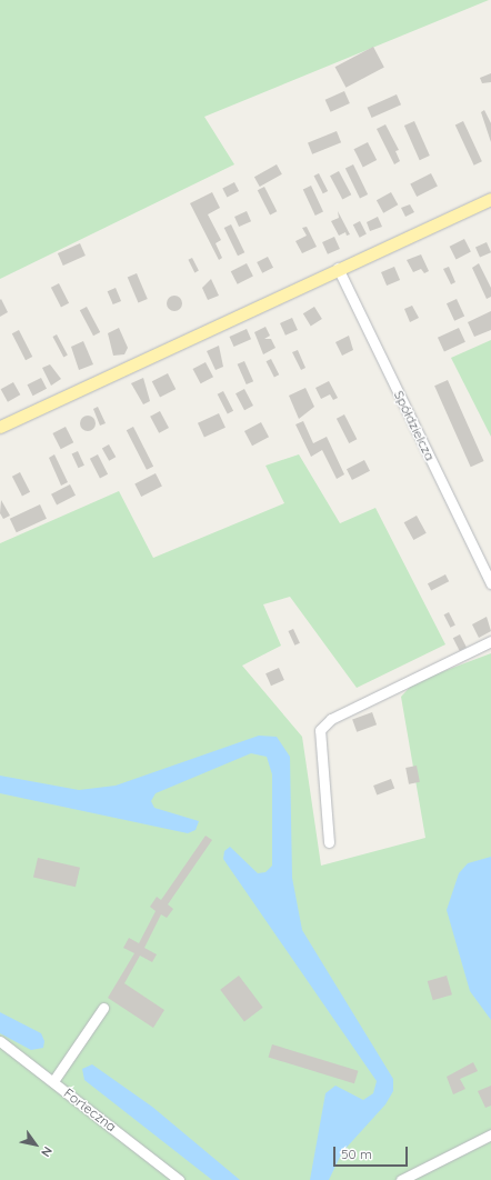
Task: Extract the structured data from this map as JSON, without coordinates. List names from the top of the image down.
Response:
{
  "streets": {
    "street": ["Spółdzielcza", "Forteczna"]
  },
  "scale_bar": "50 m",
  "north": "bottom right"
}
